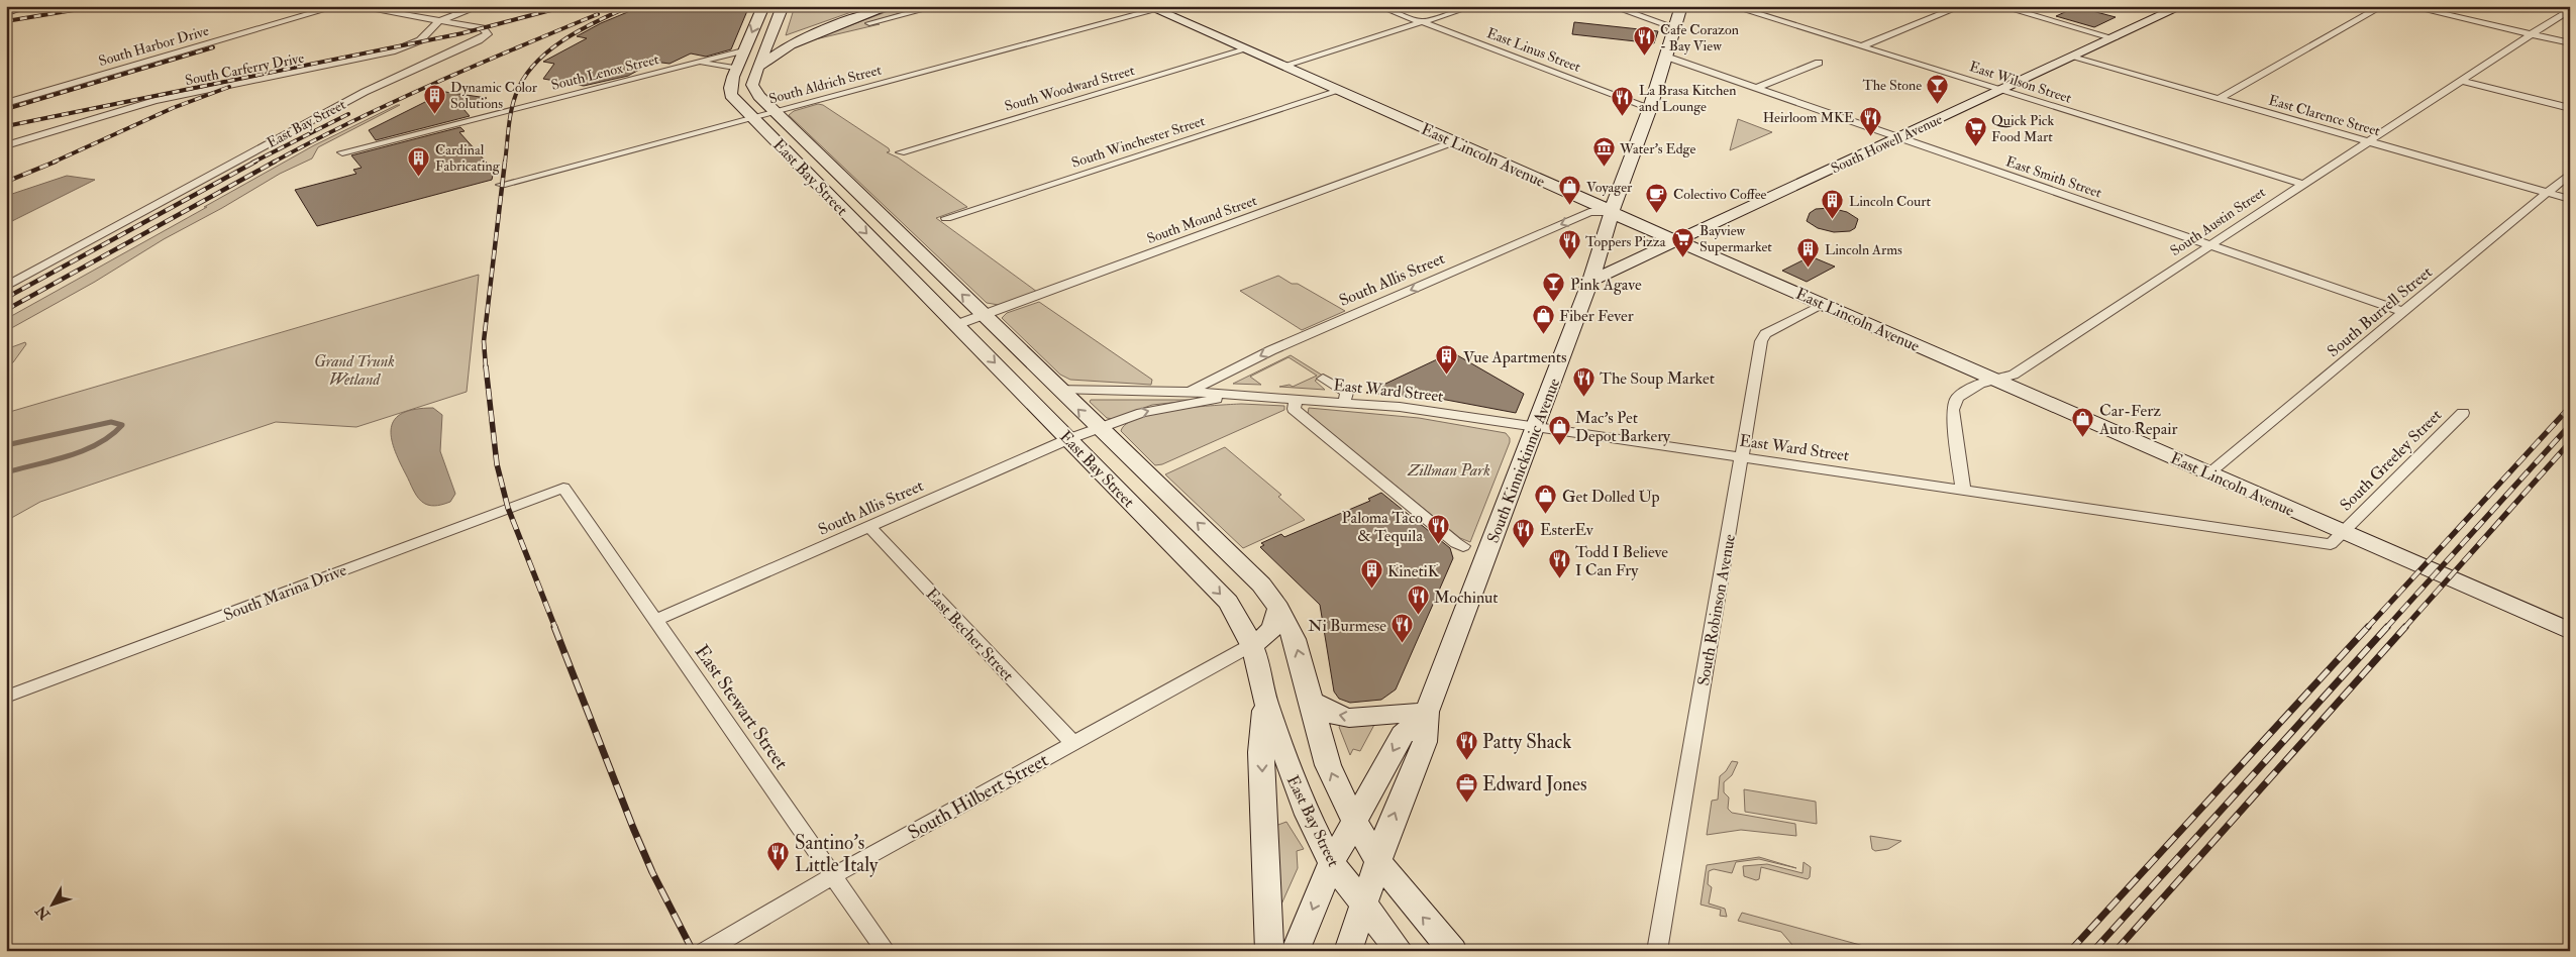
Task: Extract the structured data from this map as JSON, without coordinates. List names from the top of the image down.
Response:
{
  "streets": {
    "main road": [
      "East Bay Street",
      "South Howell Avenue",
      "East Lincoln Avenue",
      "South Kinnickinnic Avenue"
    ],
    "street": [
      "South Harbor Drive",
      "East Linus Street",
      "South Carferry Drive",
      "South Lenox Street",
      "East Wilson Street",
      "South Aldrich Street",
      "South Woodward Street",
      "East Clarence Street",
      "South Winchester Street",
      "East Smith Street",
      "South Mound Street",
      "South Austin Street",
      "South Allis Street",
      "South Burrell Street",
      "East Ward Street",
      "South Greeley Street",
      "South Marina Drive",
      "South Robinson Avenue",
      "East Becher Street",
      "East Stewart Street",
      "South Hilbert Street"
    ]
  },
  "crossings": [
    ["East Linus Street", "South Kinnickinnic Avenue"],
    ["South Carferry Drive", "East Bay Street"],
    ["South Lenox Street", "East Bay Street"],
    ["East Wilson Street", "South Howell Avenue"],
    ["East Wilson Street", "South Austin Street"],
    ["South Aldrich Street", "East Bay Street"],
    ["South Aldrich Street", "East Lincoln Avenue"],
    ["South Woodward Street", "East Lincoln Avenue"],
    ["East Clarence Street", "South Howell Avenue"],
    ["East Clarence Street", "South Austin Street"],
    ["East Clarence Street", "South Burrell Street"],
    ["East Bay Street", "South Mound Street"],
    ["East Bay Street", "South Allis Street"],
    ["East Bay Street", "East Ward Street"],
    ["East Bay Street", "South Kinnickinnic Avenue"],
    ["East Bay Street", "South Hilbert Street"],
    ["South Winchester Street", "East Lincoln Avenue"],
    ["South Howell Avenue", "East Lincoln Avenue"],
    ["South Howell Avenue", "East Smith Street"],
    ["South Howell Avenue", "South Kinnickinnic Avenue"],
    ["East Lincoln Avenue", "South Mound Street"],
    ["East Lincoln Avenue", "South Austin Street"],
    ["East Lincoln Avenue", "South Allis Street"],
    ["East Lincoln Avenue", "South Burrell Street"],
    ["East Lincoln Avenue", "East Ward Street"],
    ["East Lincoln Avenue", "South Greeley Street"],
    ["East Lincoln Avenue", "South Kinnickinnic Avenue"],
    ["East Lincoln Avenue", "South Robinson Avenue"],
    ["East Smith Street", "South Austin Street"],
    ["East Smith Street", "South Burrell Street"],
    ["East Smith Street", "South Kinnickinnic Avenue"],
    ["South Austin Street", "East Ward Street"],
    ["South Allis Street", "East Ward Street"],
    ["South Allis Street", "South Kinnickinnic Avenue"],
    ["South Allis Street", "East Becher Street"],
    ["South Allis Street", "East Stewart Street"],
    ["East Ward Street", "South Greeley Street"],
    ["East Ward Street", "South Kinnickinnic Avenue"],
    ["East Ward Street", "South Robinson Avenue"],
    ["South Marina Drive", "East Stewart Street"],
    ["East Becher Street", "South Hilbert Street"],
    ["East Stewart Street", "South Hilbert Street"]
  ],
  "one_way": ["South Allis Street"],
  "parks": ["Grand Trunk Wetland", "Zillman Park"],
  "places": {
    "restaurant": [
      "Cafe Corazon - Bay View",
      "La Brasa Kitchen and Lounge",
      "Heirloom MKE",
      "Toppers Pizza",
      "The Soup Market",
      "Paloma Taco & Tequila",
      "EsterEv",
      "Todd I Believe I Can Fry",
      "Mochinut",
      "Ni Burmese",
      "Patty Shack",
      "Santino's Little Italy"
    ],
    "bar": ["The Stone", "Pink Agave"],
    "building": [
      "Dynamic Color Solutions",
      "Cardinal Fabricating",
      "Lincoln Court",
      "Lincoln Arms",
      "Vue Apartments",
      "KinetiK"
    ],
    "supermarket": ["Quick Pick Food Mart", "Bayview Supermarket"],
    "museum": ["Water's Edge"],
    "shop": [
      "Voyager",
      "Fiber Fever",
      "Car-Ferz Auto Repair",
      "Mac's Pet Depot Barkery",
      "Get Dolled Up"
    ],
    "cafe": ["Colectivo Coffee"],
    "office": ["Edward Jones"]
  },
  "north": "bottom left"
}
